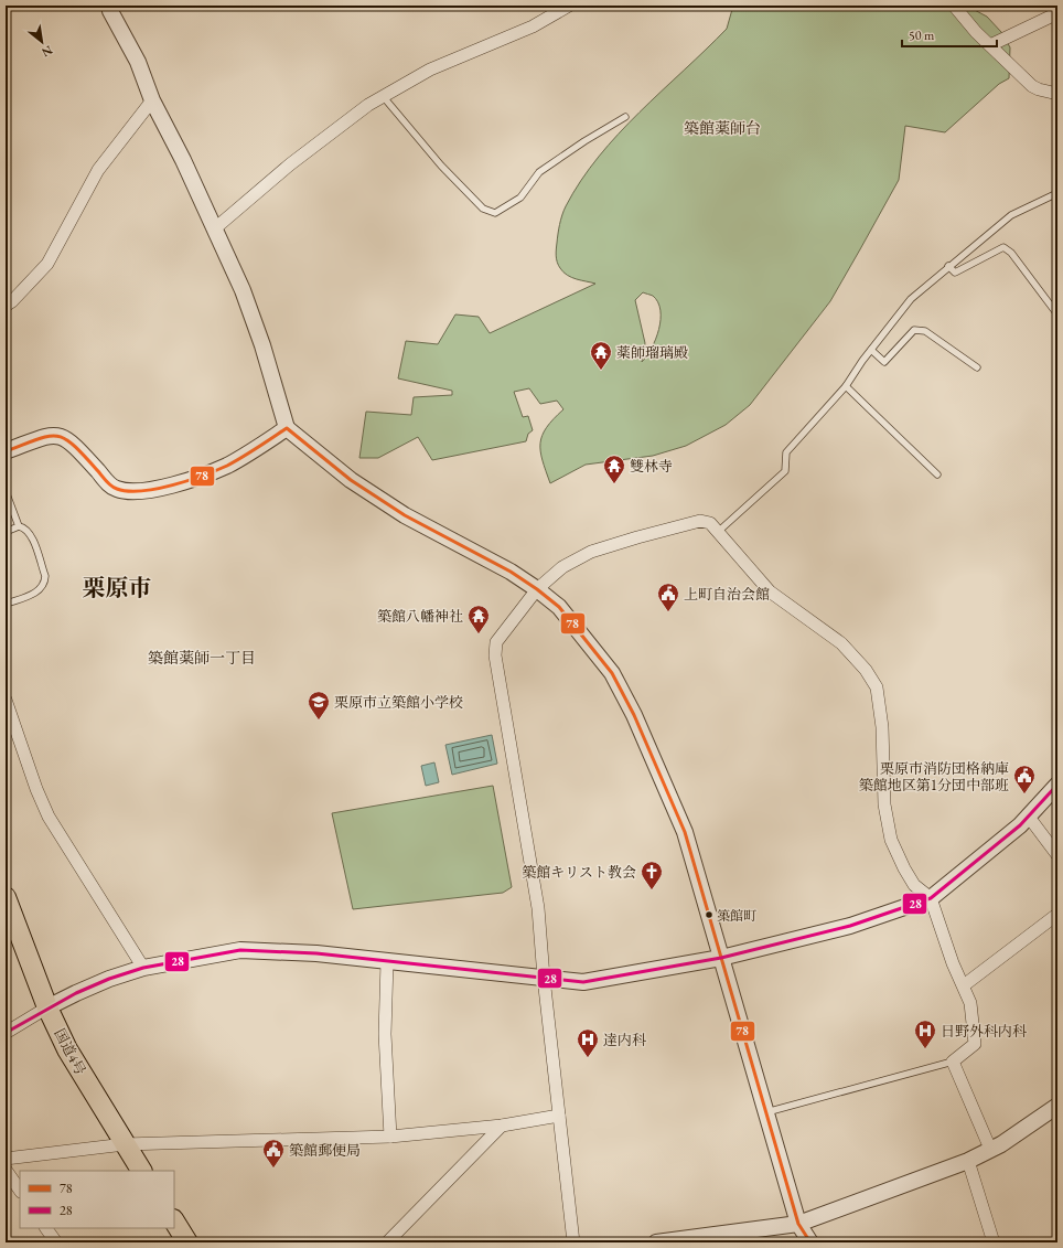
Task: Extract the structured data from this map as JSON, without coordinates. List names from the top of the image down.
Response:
{
  "streets": {
    "highway": ["国道4号"]
  },
  "districts": ["築館薬師台", "栗原市", "築館薬師一丁目"],
  "places": {
    "temple": ["薬師瑠璃殿", "雙林寺", "築館八幡神社"],
    "public building": ["上町自治会館", "栗原市消防団格納庫 築館地区第1分団中部班", "築館郵便局"],
    "school or university": ["栗原市立築館小学校"],
    "church": ["築館キリスト教会"],
    "other": ["築館町"],
    "hospital": ["日野外科内科", "達内科"]
  },
  "lines": ["transit line 78", "transit line 28"],
  "legend": ["78", "28"],
  "scale_bar": "50 m",
  "north": "bottom right"
}
